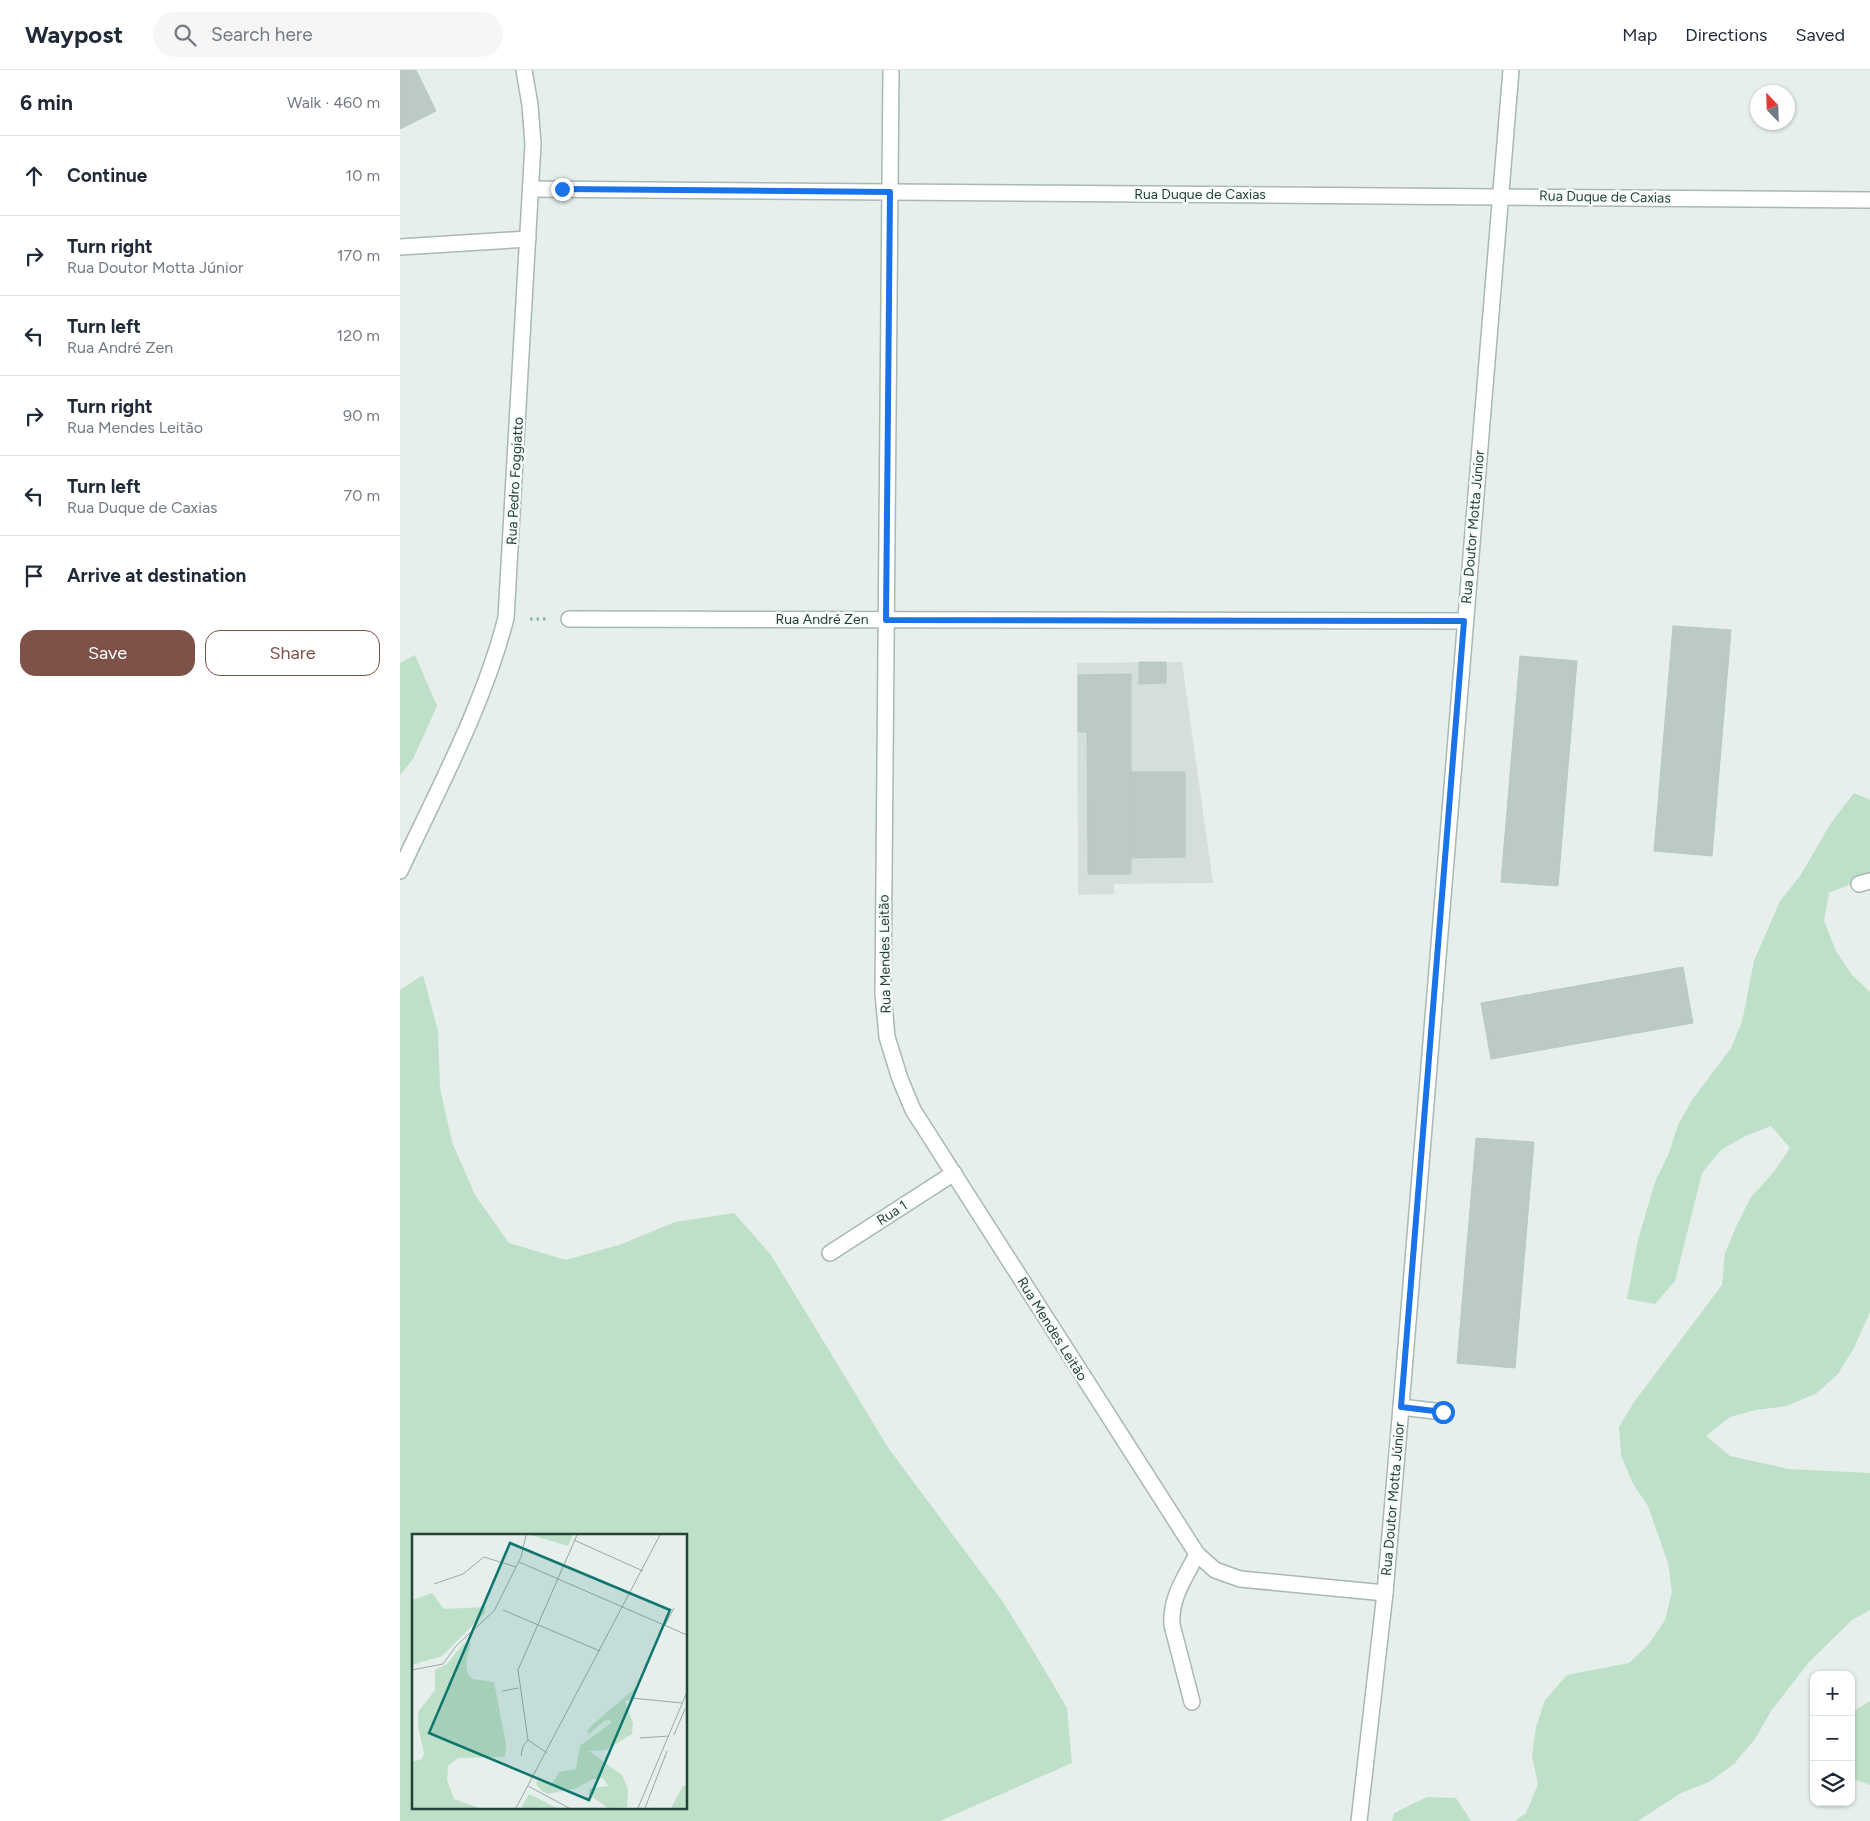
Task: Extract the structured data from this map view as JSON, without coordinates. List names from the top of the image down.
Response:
{
  "streets": {
    "street": [
      "Rua Duque de Caxias",
      "Rua Pedro Foggiatto",
      "Rua Doutor Motta Júnior",
      "Rua André Zen",
      "Rua Mendes Leitão",
      "Rua 1"
    ]
  },
  "crossings": [
    ["Rua Duque de Caxias", "Rua Pedro Foggiatto"],
    ["Rua Duque de Caxias", "Rua Doutor Motta Júnior"],
    ["Rua Duque de Caxias", "Rua Mendes Leitão"],
    ["Rua Doutor Motta Júnior", "Rua André Zen"],
    ["Rua Doutor Motta Júnior", "Rua Mendes Leitão"],
    ["Rua André Zen", "Rua Mendes Leitão"],
    ["Rua Mendes Leitão", "Rua 1"]
  ],
  "north": "top left",
  "page": {
    "header": "Waypost",
    "search": "Search here",
    "nav": ["Map", "Directions", "Saved"],
    "heading": ["6 min", "Walk · 460 m"],
    "list": [
      ["Continue", "10 m"],
      ["Turn right", "Rua Doutor Motta Júnior", "170 m"],
      ["Turn left", "Rua André Zen", "120 m"],
      ["Turn right", "Rua Mendes Leitão", "90 m"],
      ["Turn left", "Rua Duque de Caxias", "70 m"],
      "Arrive at destination"
    ],
    "buttons": ["Save", "Share"],
    "map_buttons": ["+", "−"]
  }
}
